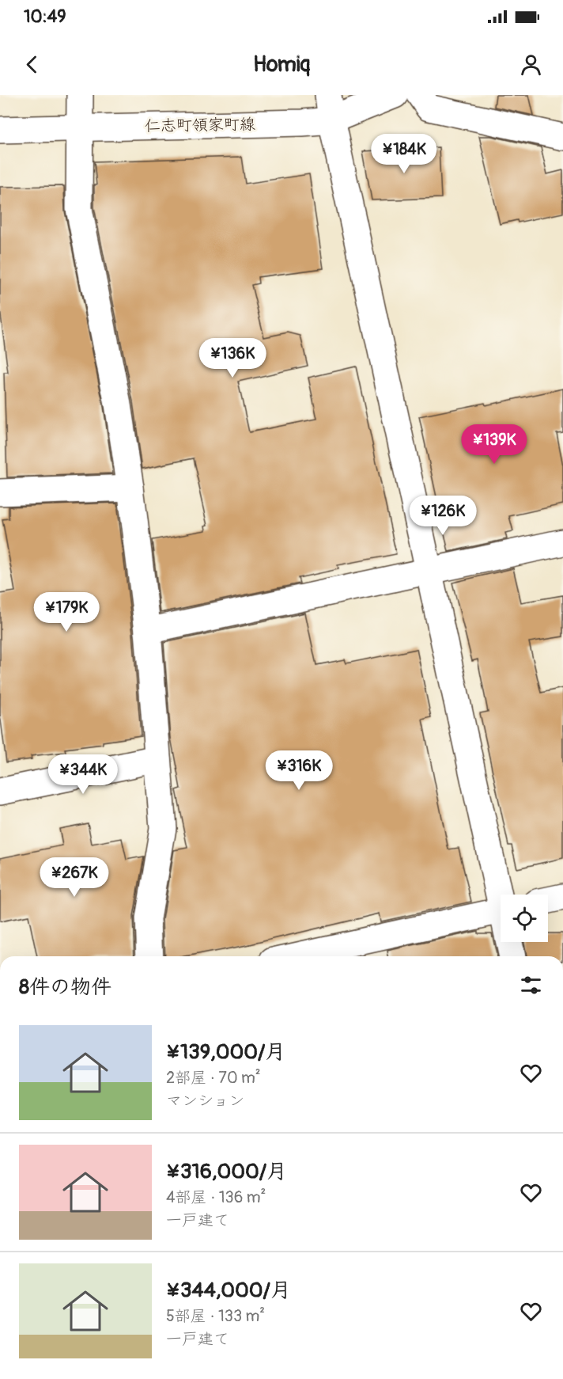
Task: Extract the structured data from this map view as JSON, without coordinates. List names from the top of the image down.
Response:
{
  "streets": {
    "street": ["仁志町領家町線"]
  },
  "page": {
    "status": "10:49",
    "header": "Homiq",
    "price": [
      "¥184K",
      "¥136K",
      "¥139K",
      "¥126K",
      "¥179K",
      "¥316K",
      "¥344K",
      "¥267K"
    ],
    "heading": "8件の物件",
    "list": [
      {
        "name": "¥139,000/月",
        "note": "2部屋 · 70 m² · マンション"
      },
      {
        "name": "¥316,000/月",
        "note": "4部屋 · 136 m² · 一戸建て"
      },
      {
        "name": "¥344,000/月",
        "note": "5部屋 · 133 m² · 一戸建て"
      }
    ]
  }
}
